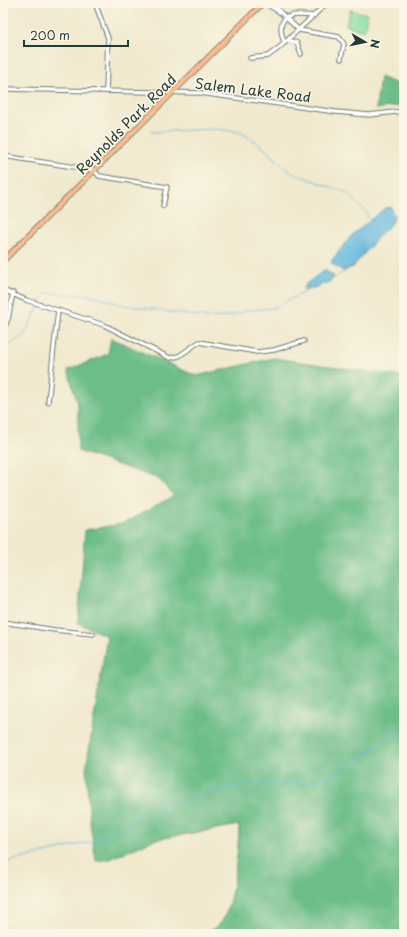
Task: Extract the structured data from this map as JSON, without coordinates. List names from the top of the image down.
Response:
{
  "streets": {
    "main road": ["Reynolds Park Road"],
    "street": ["Salem Lake Road"]
  },
  "crossings": [
    ["Salem Lake Road", "Reynolds Park Road"]
  ],
  "scale_bar": "200 m",
  "north": "right"
}
